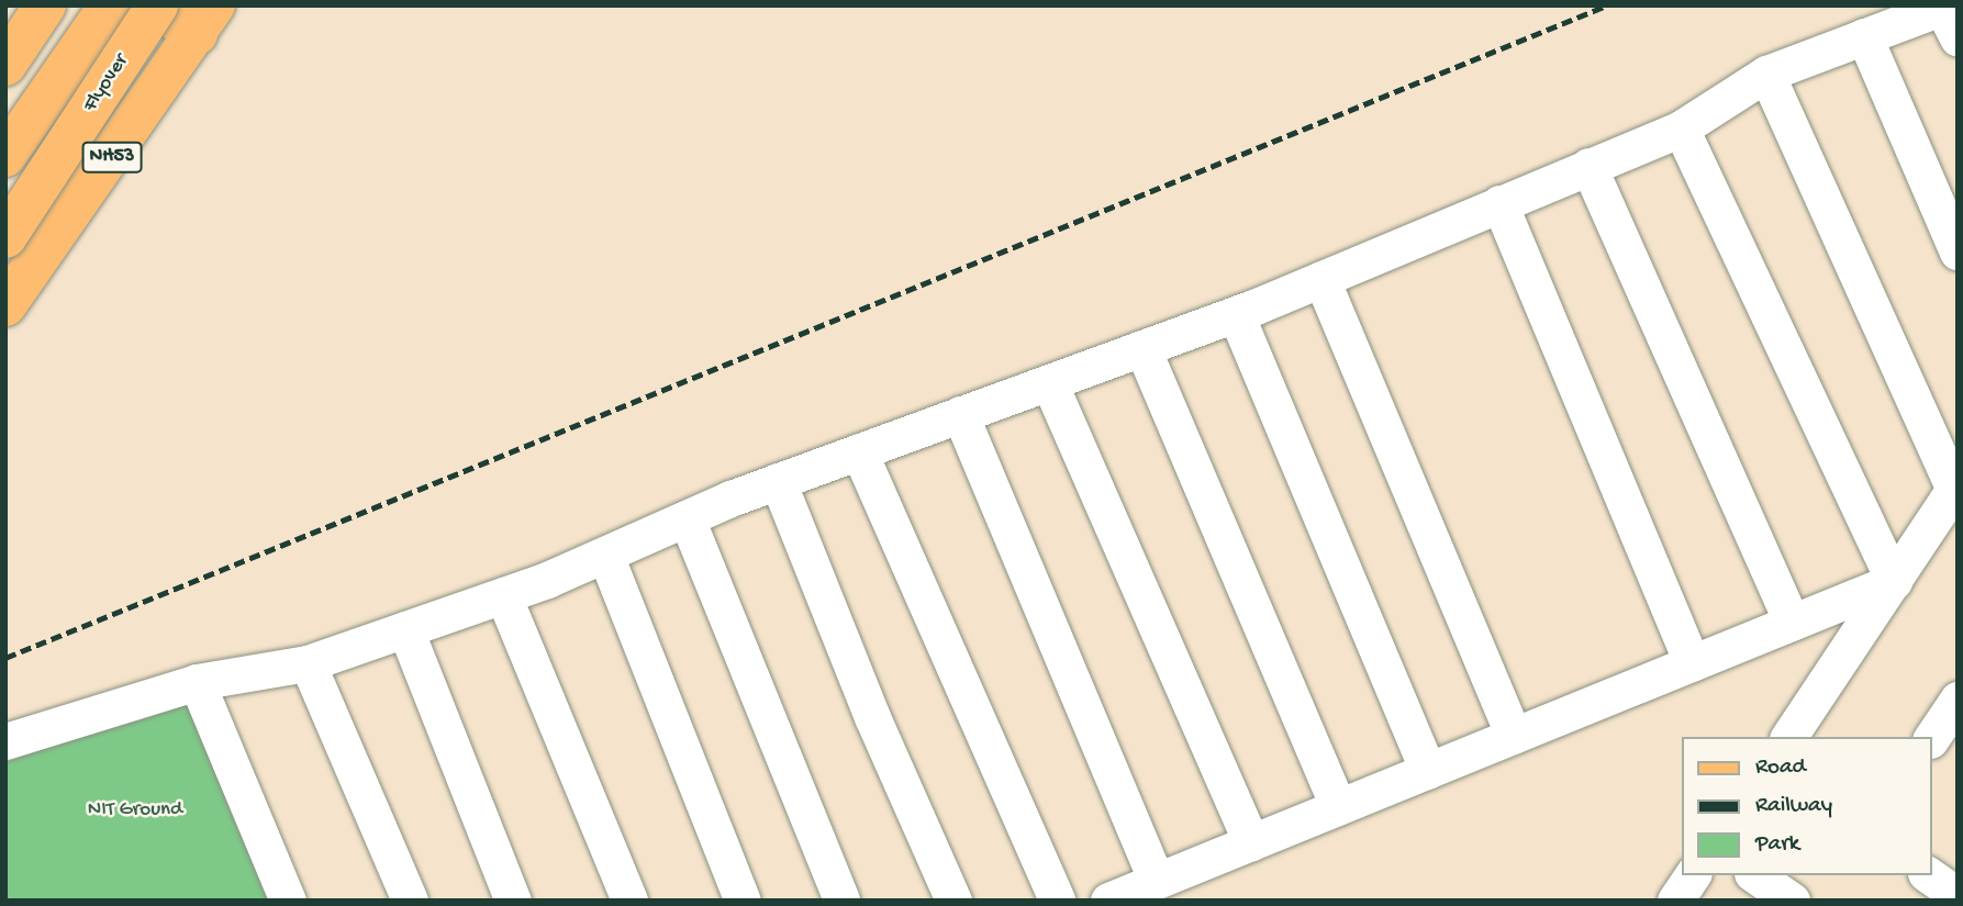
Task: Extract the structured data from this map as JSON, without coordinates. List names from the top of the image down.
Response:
{
  "streets": {
    "main road": ["Flyover", "NH53"]
  },
  "parks": ["NIT Ground"],
  "legend": ["Road", "Railway", "Park"]
}
